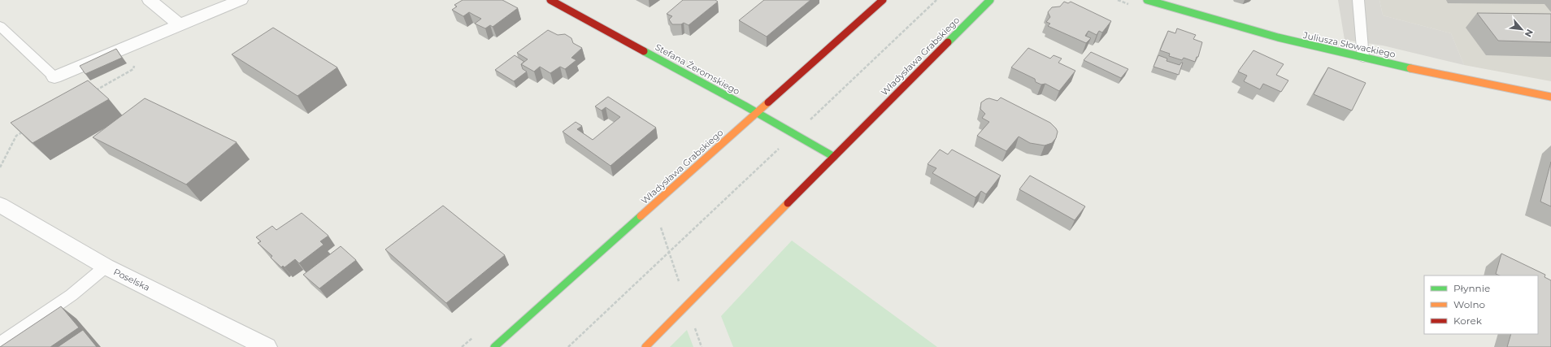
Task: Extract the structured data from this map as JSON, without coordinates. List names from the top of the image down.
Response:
{
  "streets": {
    "street": [
      "Juliusza Słowackiego",
      "Władysława Grabskiego",
      "Stefana Żeromskiego",
      "Poselska"
    ]
  },
  "crossings": [
    ["Władysława Grabskiego", "Stefana Żeromskiego"]
  ],
  "legend": ["Płynnie", "Wolno", "Korek"],
  "north": "bottom right"
}
